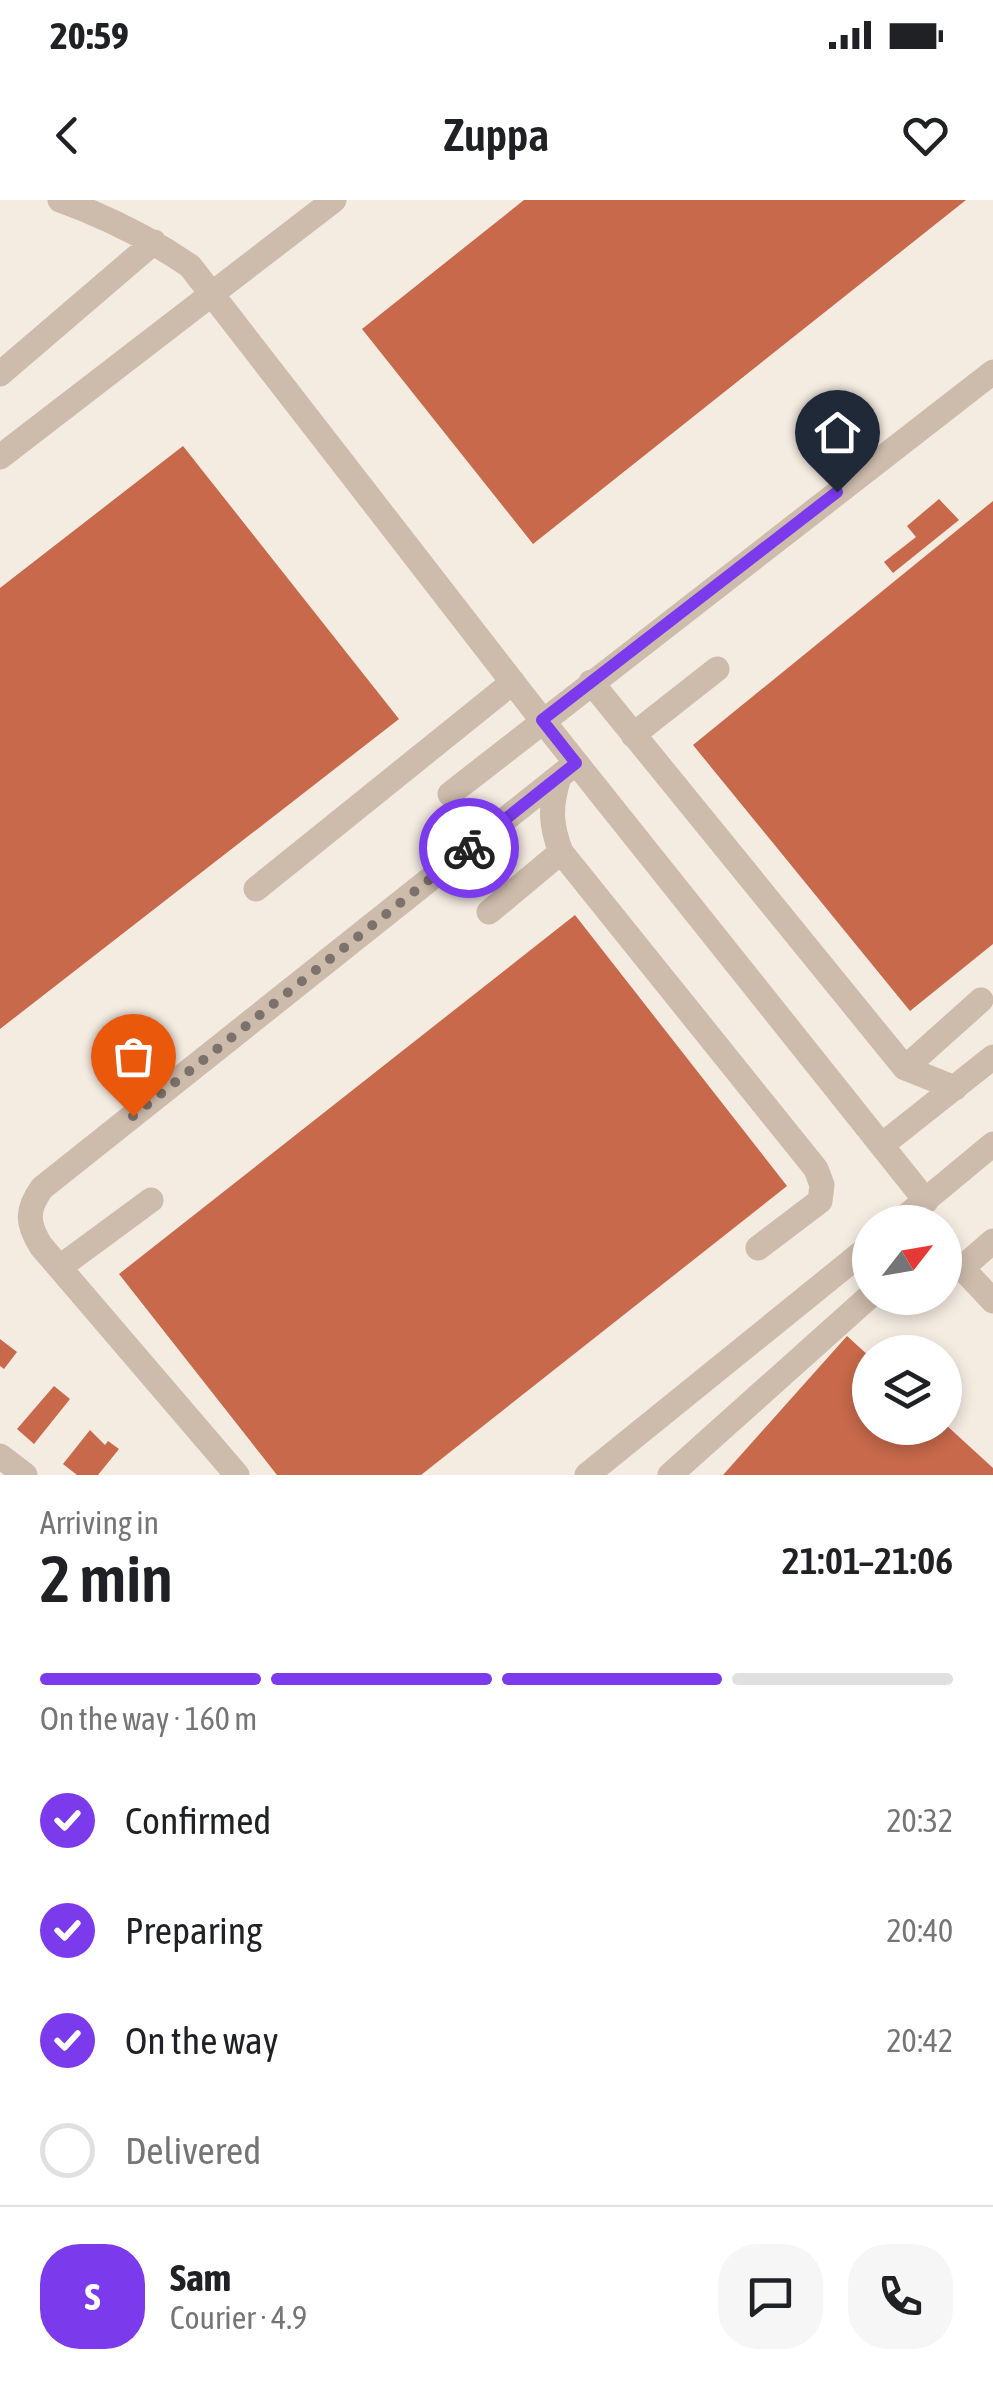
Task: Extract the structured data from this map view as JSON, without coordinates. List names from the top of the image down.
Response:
{
  "north": "top right",
  "page": {
    "status": "20:59",
    "header": "Zuppa",
    "heading": ["2 min", "Arriving in", "21:01–21:06"],
    "panel": ["Sam", "Courier · 4.9"],
    "bar": "On the way · 160 m",
    "list": [
      ["Confirmed", "20:32"],
      ["Preparing", "20:40"],
      ["On the way", "20:42"],
      "Delivered"
    ],
    "round": "S"
  }
}
